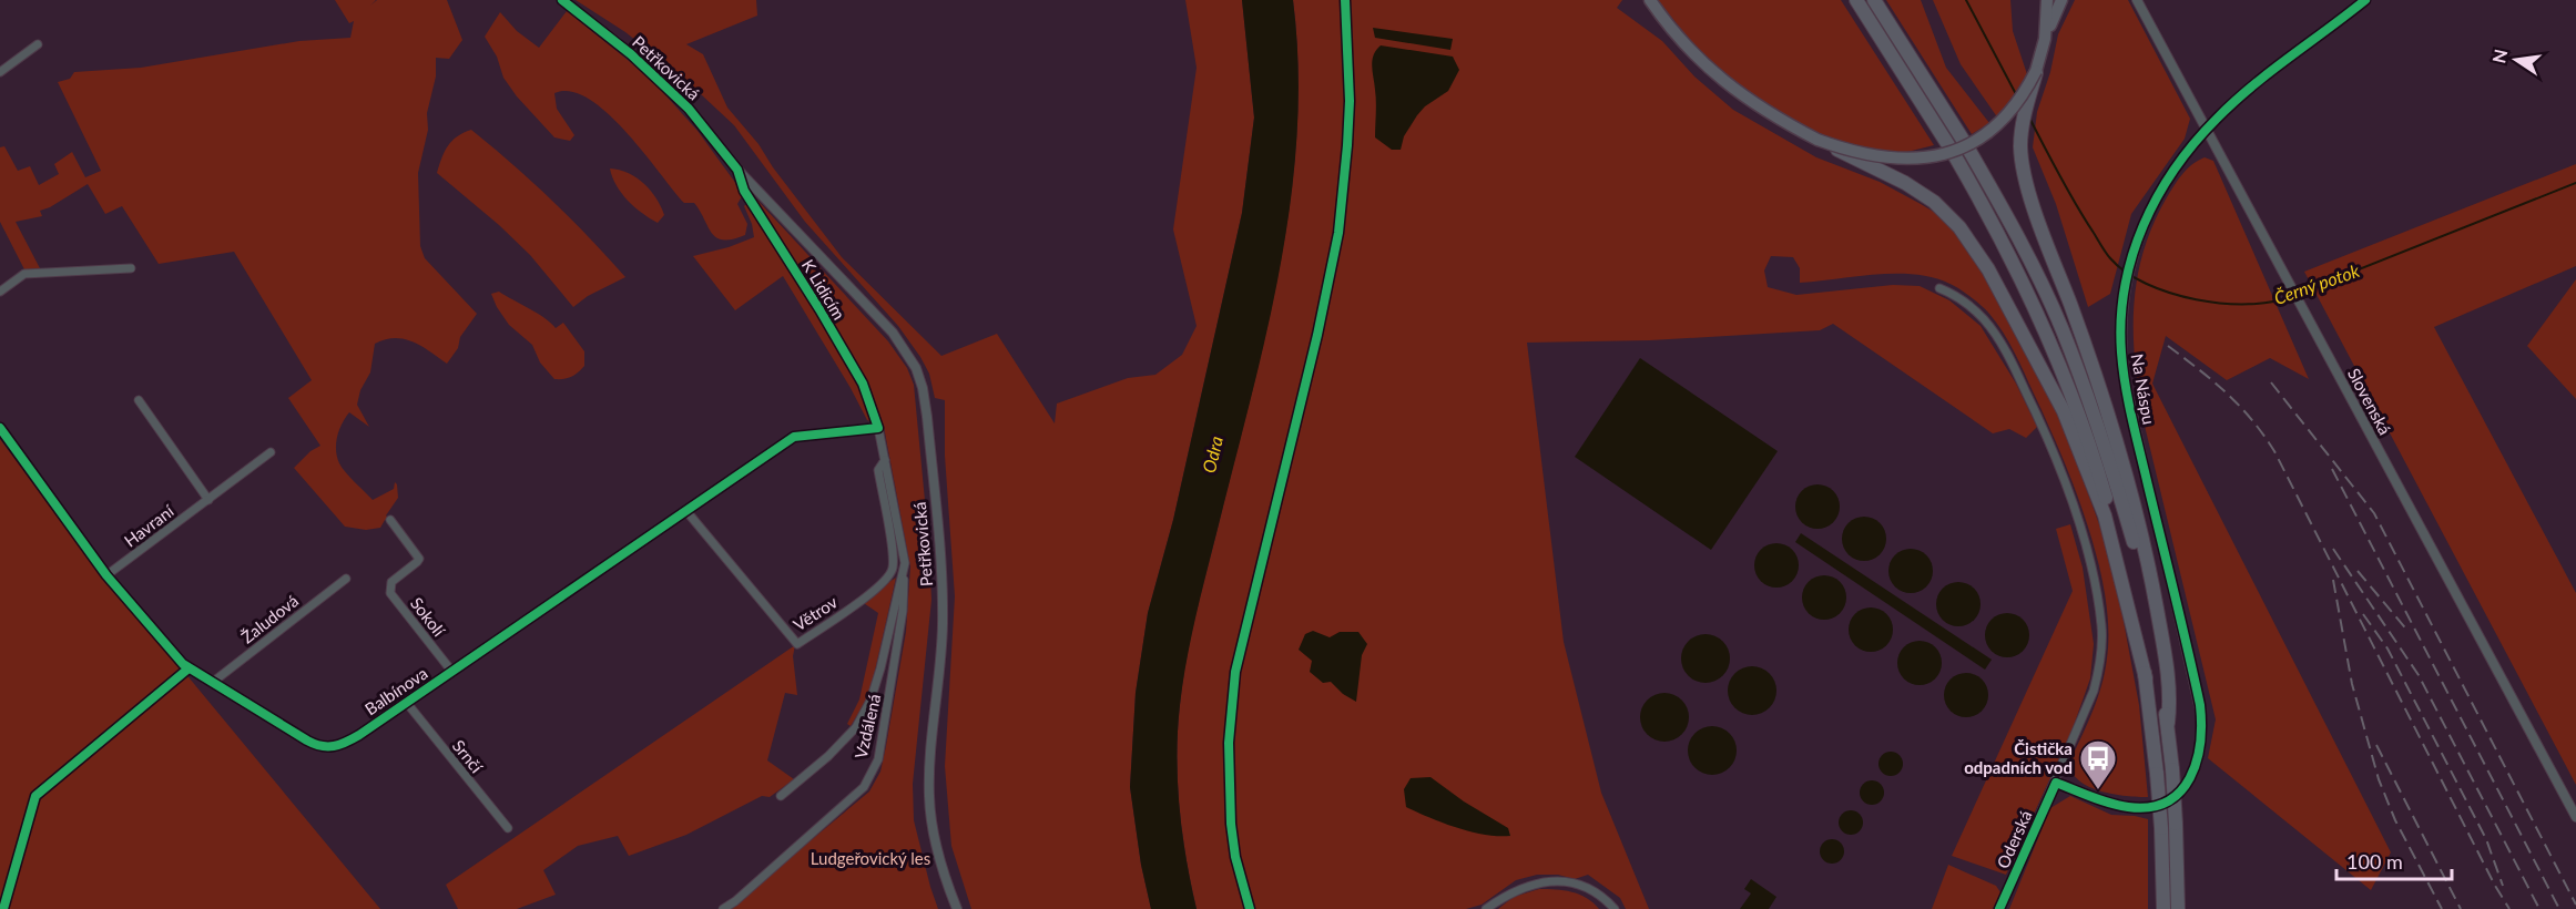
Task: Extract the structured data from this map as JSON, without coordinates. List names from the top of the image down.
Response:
{
  "streets": {
    "street": [
      "Petřkovická",
      "K Lidicím",
      "Na Náspu",
      "Slovenská",
      "Havraní",
      "Větrov",
      "Sokolí",
      "Žaludová",
      "Balbínova",
      "Vzdálená",
      "Srnčí",
      "Oderská"
    ]
  },
  "crossings": [
    ["Petřkovická", "K Lidicím"],
    ["K Lidicím", "Větrov"],
    ["K Lidicím", "Balbínova"],
    ["K Lidicím", "Vzdálená"],
    ["Na Náspu", "Slovenská"],
    ["Havraní", "Balbínova"],
    ["Větrov", "Balbínova"],
    ["Sokolí", "Balbínova"],
    ["Žaludová", "Balbínova"],
    ["Balbínova", "Srnčí"]
  ],
  "water": ["Černý potok", "Odra"],
  "parks": ["Ludgeřovický les"],
  "places": {
    "bus stop": ["Čistička odpadních vod"]
  },
  "scale_bar": "100 m",
  "north": "left"
}
